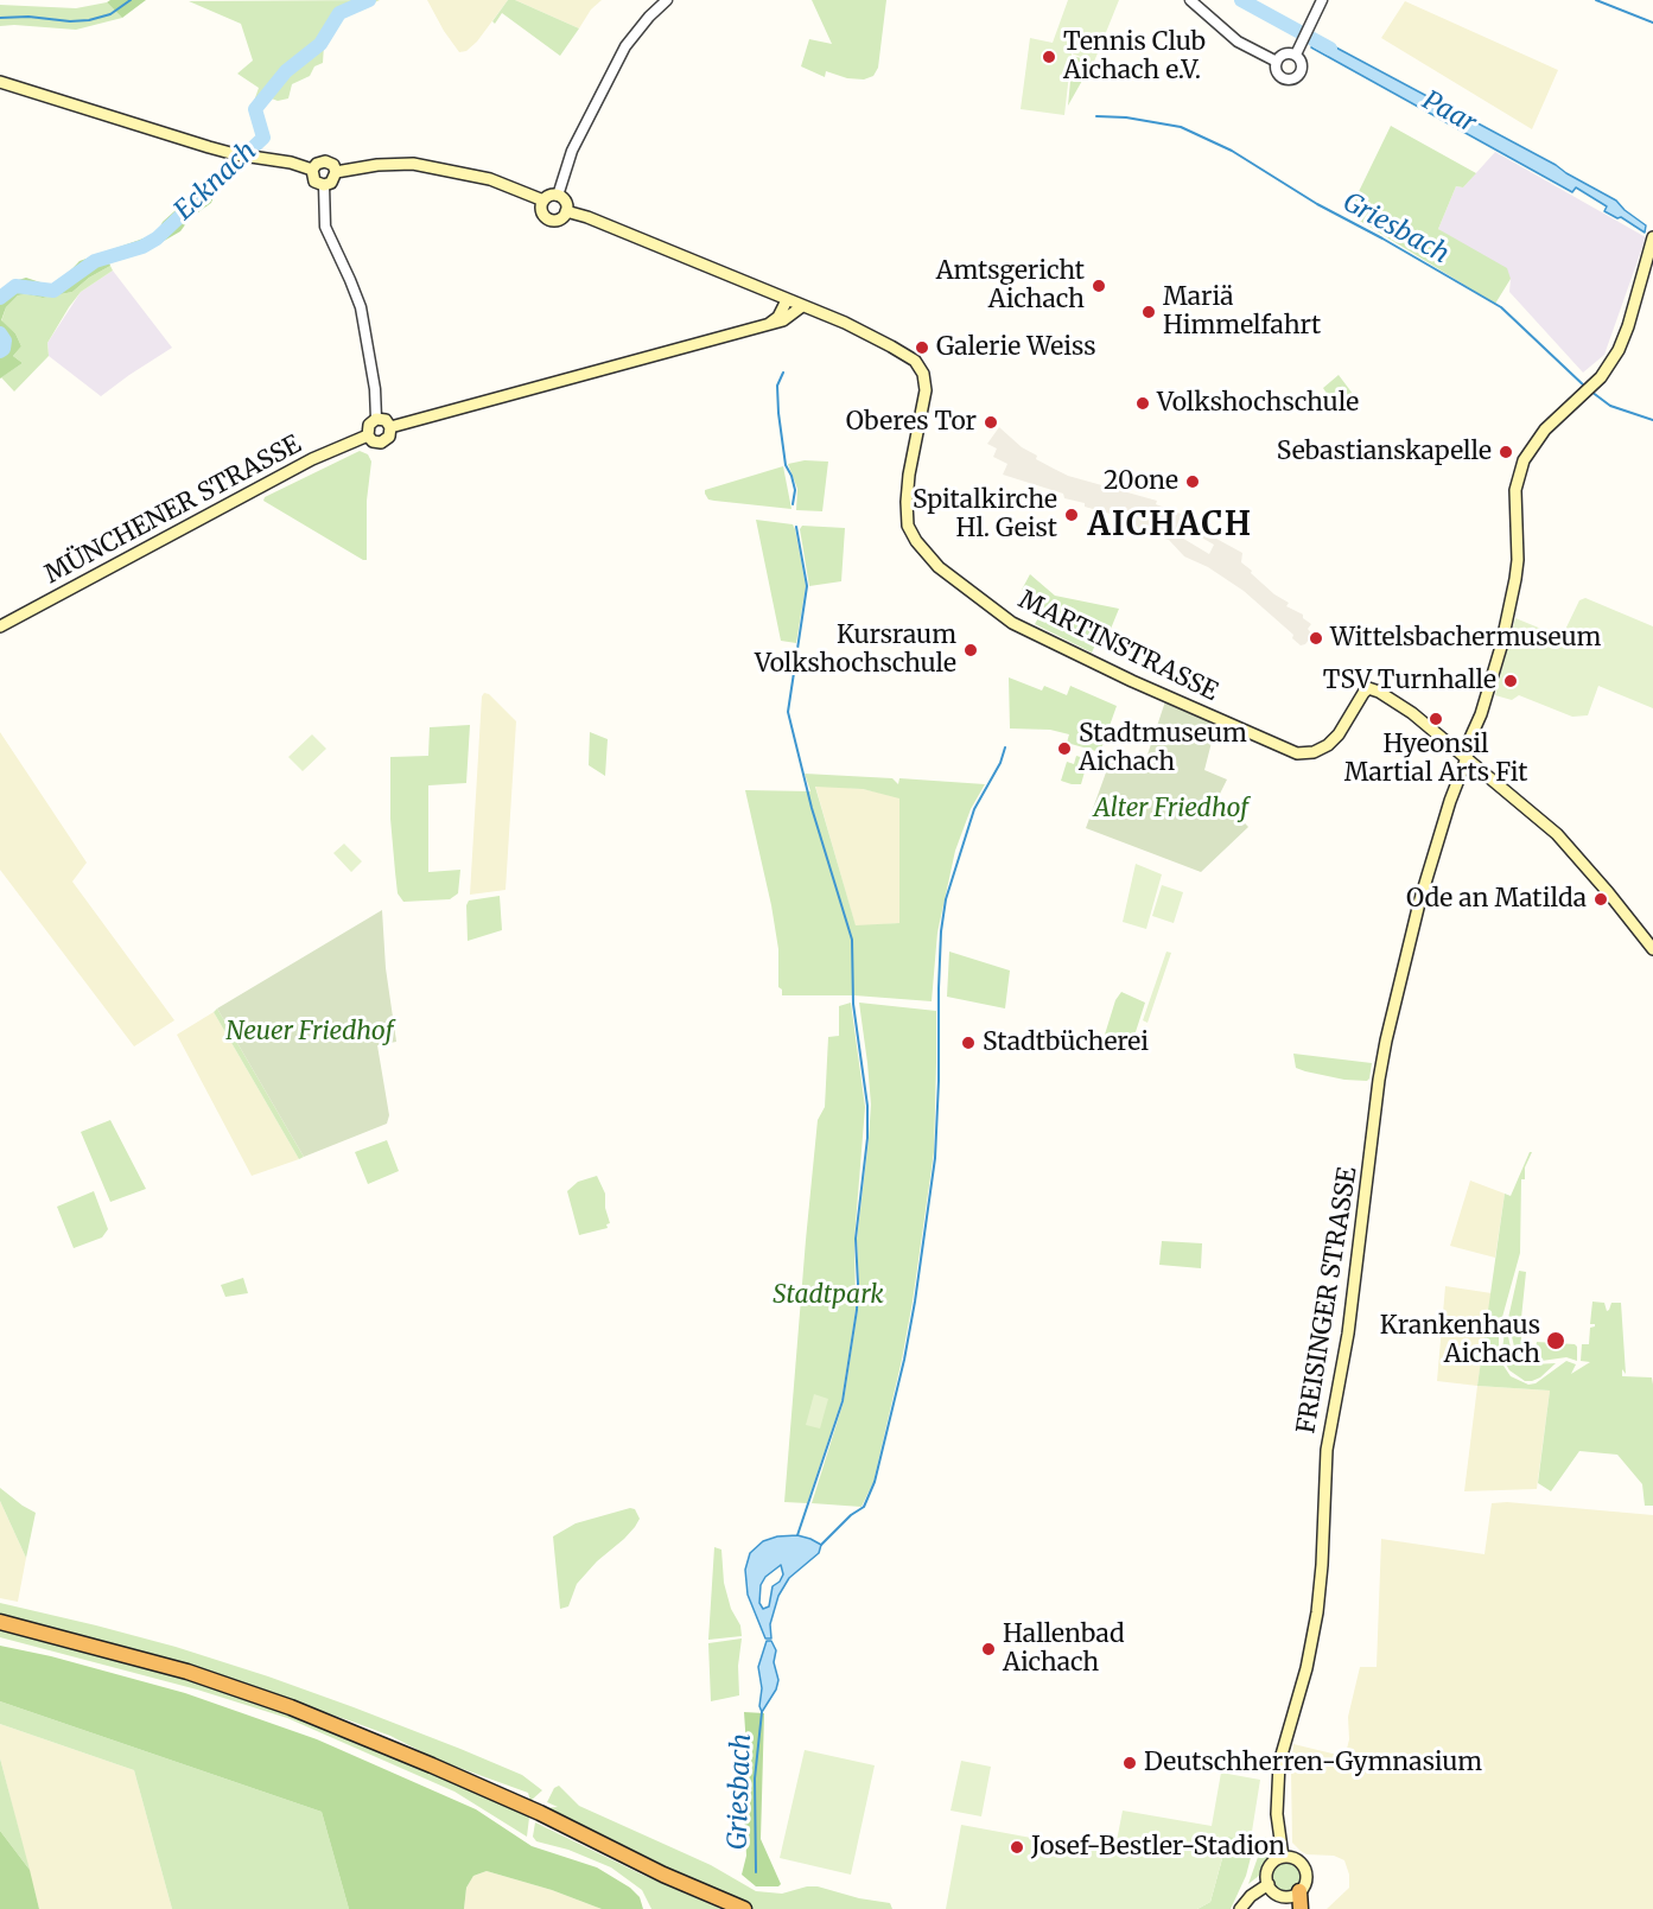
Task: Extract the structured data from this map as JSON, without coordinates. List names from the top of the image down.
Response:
{
  "streets": {
    "main road": ["MÜNCHENER STRASSE", "MARTINSTRASSE", "FREISINGER STRASSE"]
  },
  "crossings": [
    ["MÜNCHENER STRASSE", "MARTINSTRASSE"],
    ["MARTINSTRASSE", "FREISINGER STRASSE"]
  ],
  "districts": ["AICHACH"],
  "water": ["Paar", "Ecknach", "Griesbach"],
  "parks": ["Alter Friedhof", "Neuer Friedhof", "Stadtpark"],
  "places": [
    "Tennis Club Aichach e.V.",
    "Amtsgericht Aichach",
    "Mariä Himmelfahrt",
    "Galerie Weiss",
    "Volkshochschule",
    "Oberes Tor",
    "Sebastianskapelle",
    "20one",
    "Spitalkirche Hl. Geist",
    "Wittelsbachermuseum",
    "Kursraum Volkshochschule",
    "TSV Turnhalle",
    "Hyeonsil Martial Arts Fit",
    "Stadtmuseum Aichach",
    "Ode an Matilda",
    "Stadtbücherei",
    "Krankenhaus Aichach",
    "Hallenbad Aichach",
    "Deutschherren-Gymnasium",
    "Josef-Bestler-Stadion"
  ]
}
